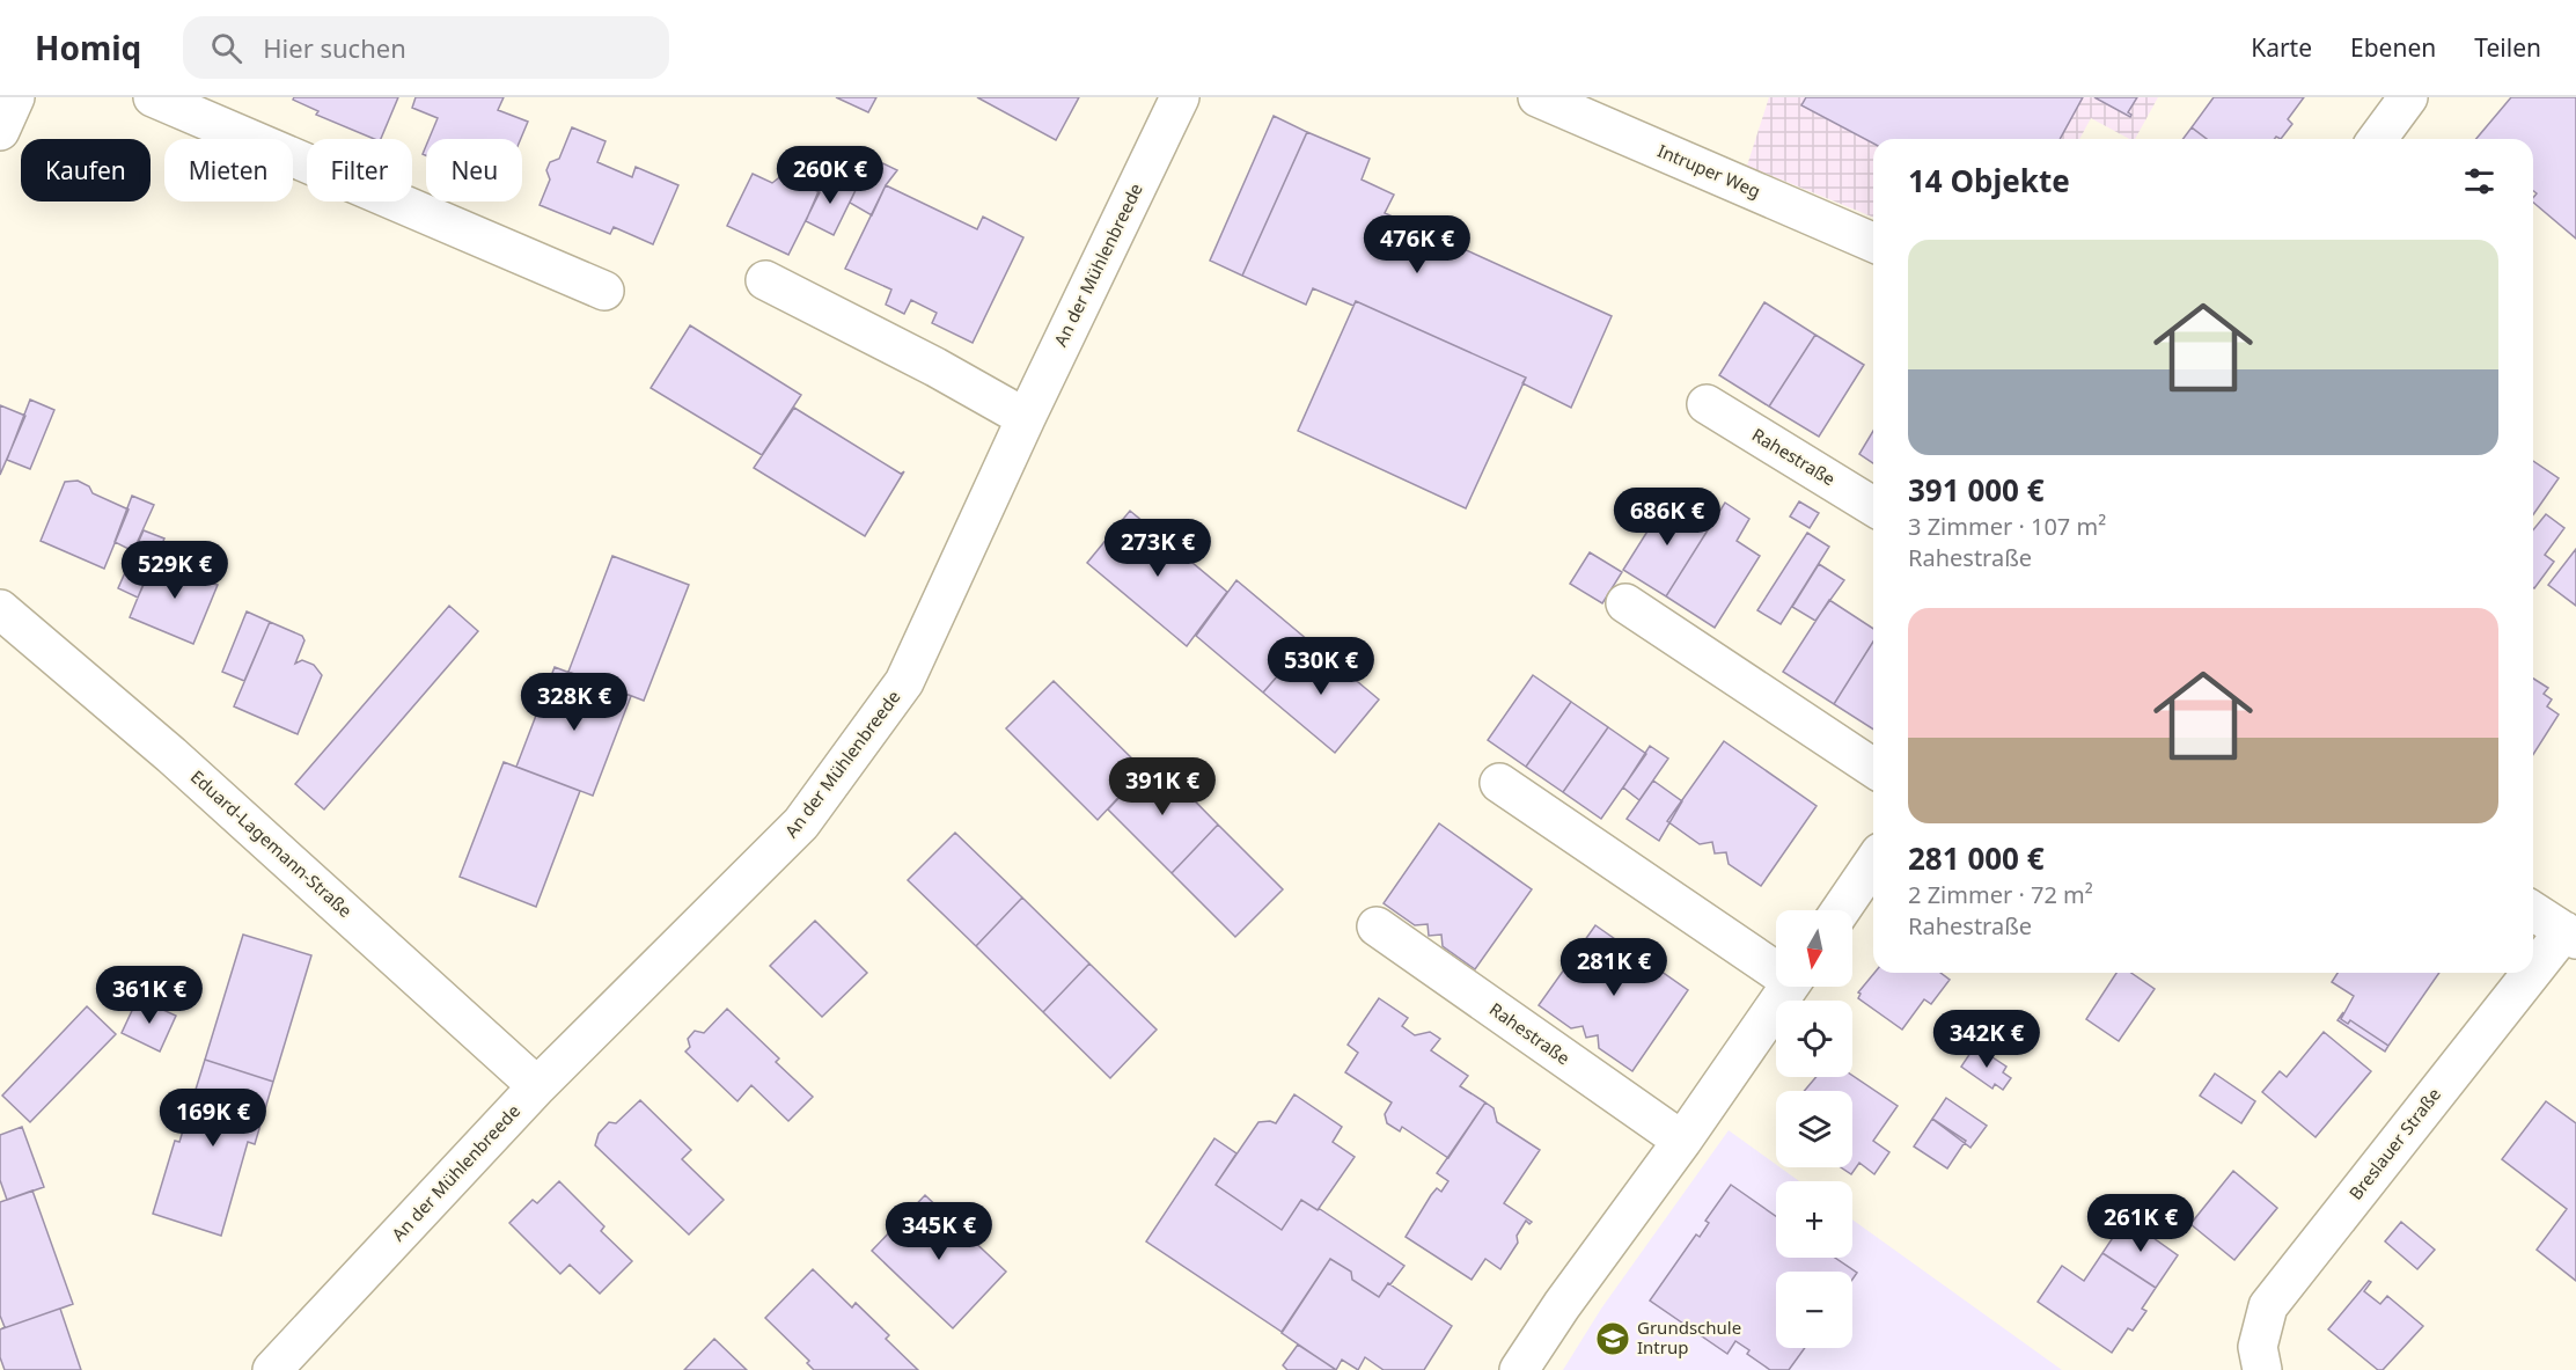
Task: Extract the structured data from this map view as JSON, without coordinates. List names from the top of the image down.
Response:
{
  "streets": {
    "street": [
      "Intruper Weg",
      "An der Mühlenbreede",
      "Rahestraße",
      "Eduard-Lagemann-Straße",
      "Breslauer Straße"
    ]
  },
  "crossings": [
    ["An der Mühlenbreede", "Eduard-Lagemann-Straße"]
  ],
  "places": {
    "school or university": ["Grundschule Intrup"]
  },
  "north": "bottom",
  "page": {
    "header": "Homiq",
    "search": "Hier suchen",
    "nav": ["Karte", "Ebenen", "Teilen"],
    "chip": [
      "Kaufen",
      "Mieten",
      "Filter",
      "Neu"
    ],
    "heading": "14 Objekte",
    "price": [
      "260K €",
      "476K €",
      "686K €",
      "273K €",
      "529K €",
      "530K €",
      "328K €",
      "391K €",
      "281K €",
      "361K €",
      "342K €",
      "169K €",
      "261K €",
      "345K €"
    ],
    "list": [
      {
        "name": "391 000 €",
        "note": "3 Zimmer · 107 m² · Rahestraße"
      },
      {
        "name": "281 000 €",
        "note": "2 Zimmer · 72 m² · Rahestraße"
      }
    ],
    "map_buttons": ["+", "−"]
  }
}
